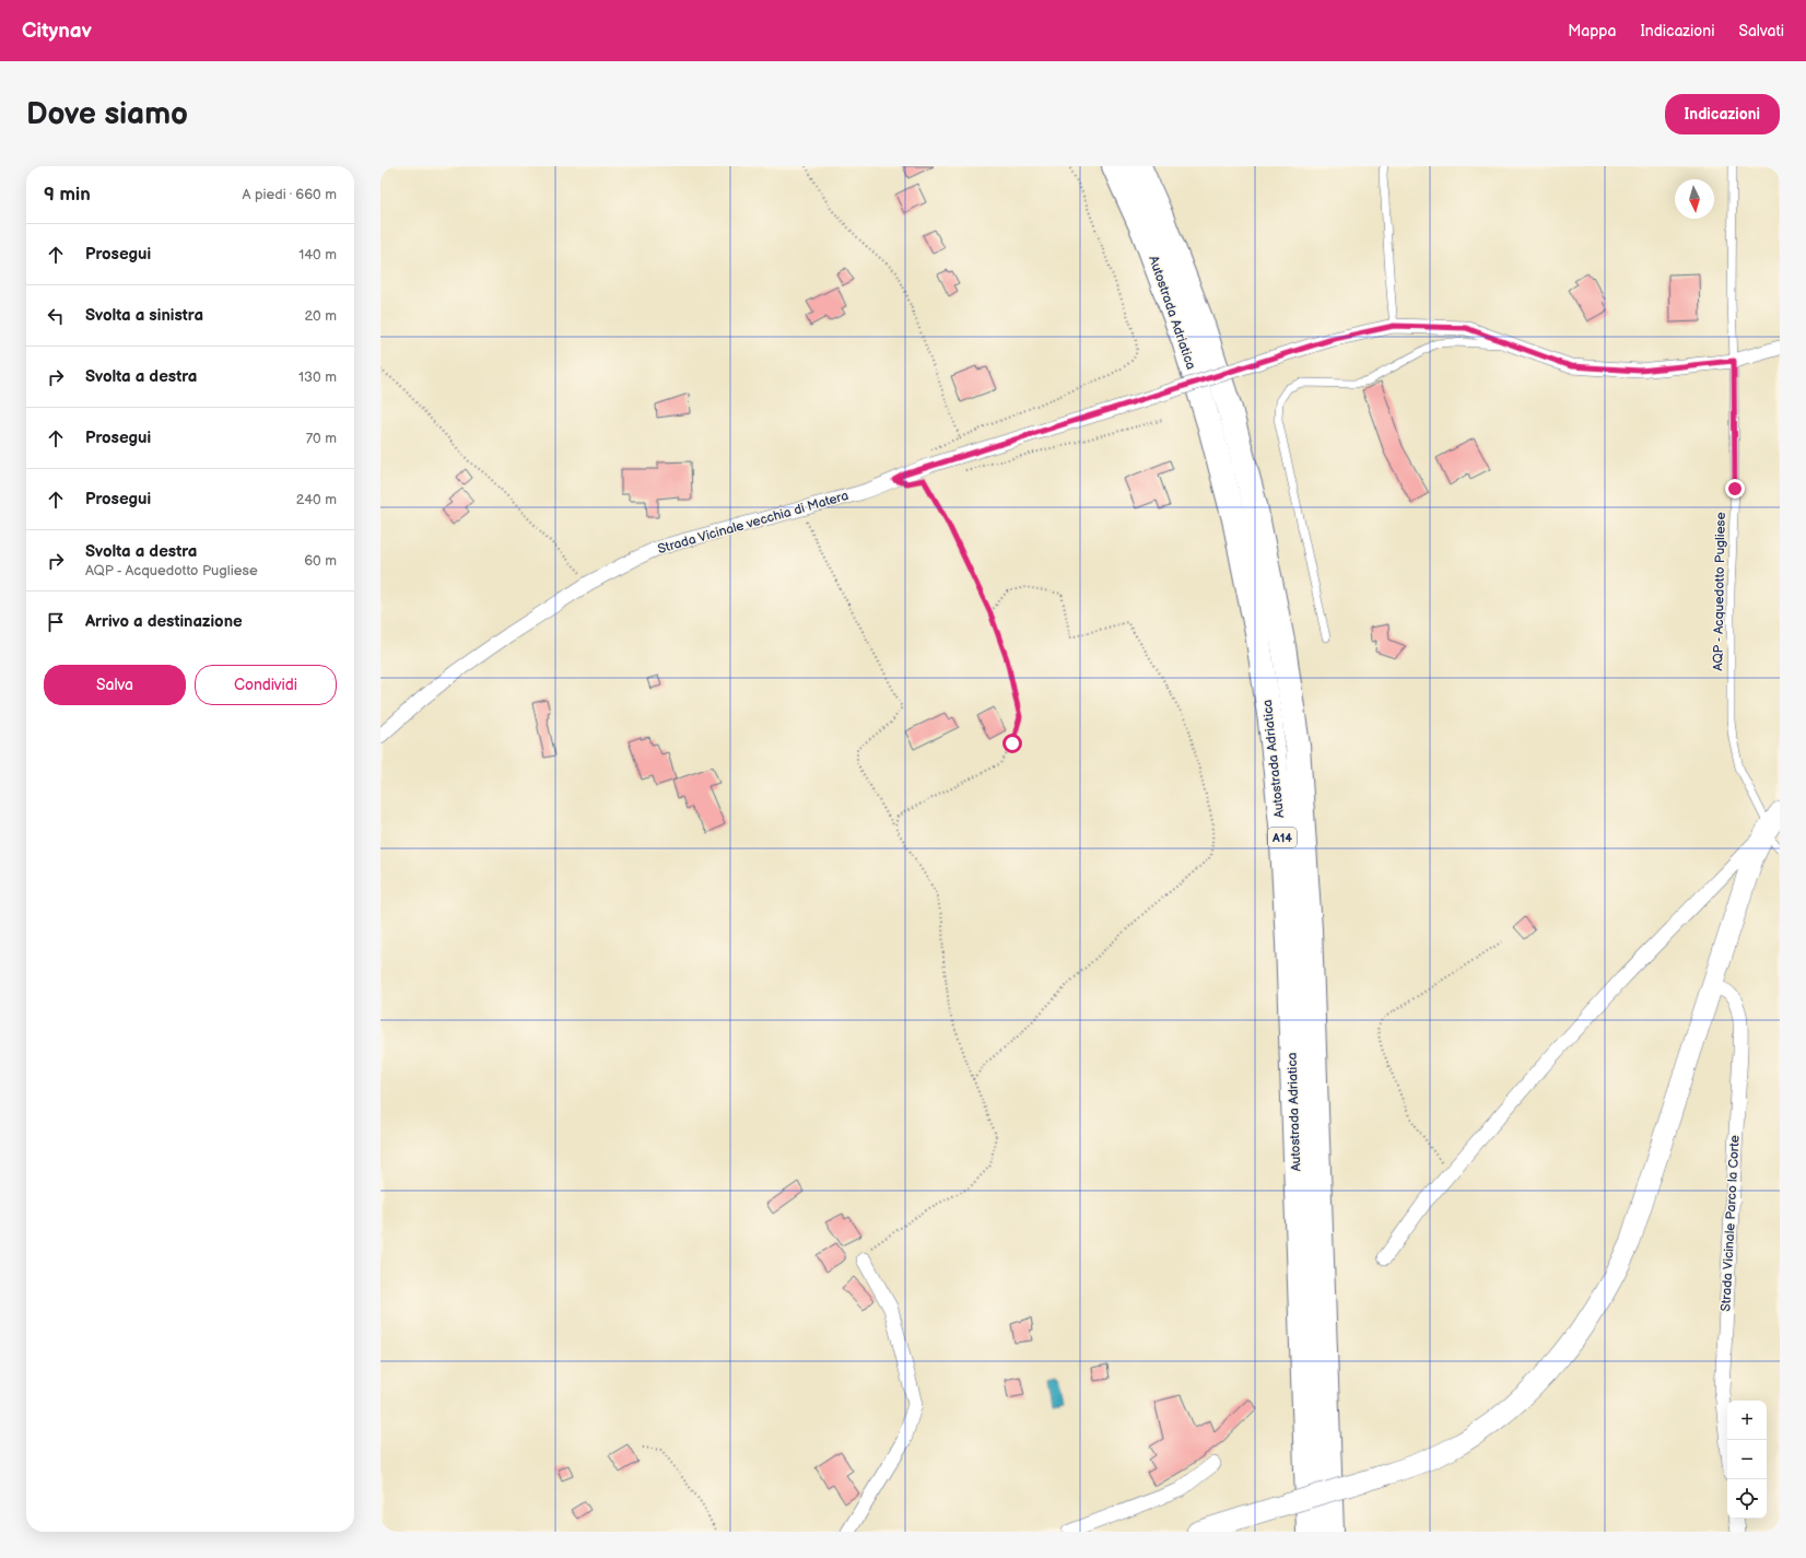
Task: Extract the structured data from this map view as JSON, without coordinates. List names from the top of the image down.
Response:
{
  "streets": {
    "highway": ["Autostrada Adriatica", "A14"],
    "street": ["Strada Vicinale vecchia di Matera", "Strada Vicinale Parco la Corte"],
    "lane": ["AQP - Acquedotto Pugliese"]
  },
  "north": "bottom",
  "page": {
    "header": "Citynav",
    "nav": ["Mappa", "Indicazioni", "Salvati"],
    "buttons": [
      "Indicazioni",
      ["Salva", "Condividi"]
    ],
    "title": "Dove siamo",
    "heading": ["9 min", "A piedi · 660 m"],
    "list": [
      ["Prosegui", "140 m"],
      ["Svolta a sinistra", "20 m"],
      ["Svolta a destra", "130 m"],
      ["Prosegui", "70 m"],
      ["Prosegui", "240 m"],
      ["Svolta a destra", "AQP - Acquedotto Pugliese", "60 m"],
      "Arrivo a destinazione"
    ],
    "map_buttons": ["+", "−"]
  }
}
